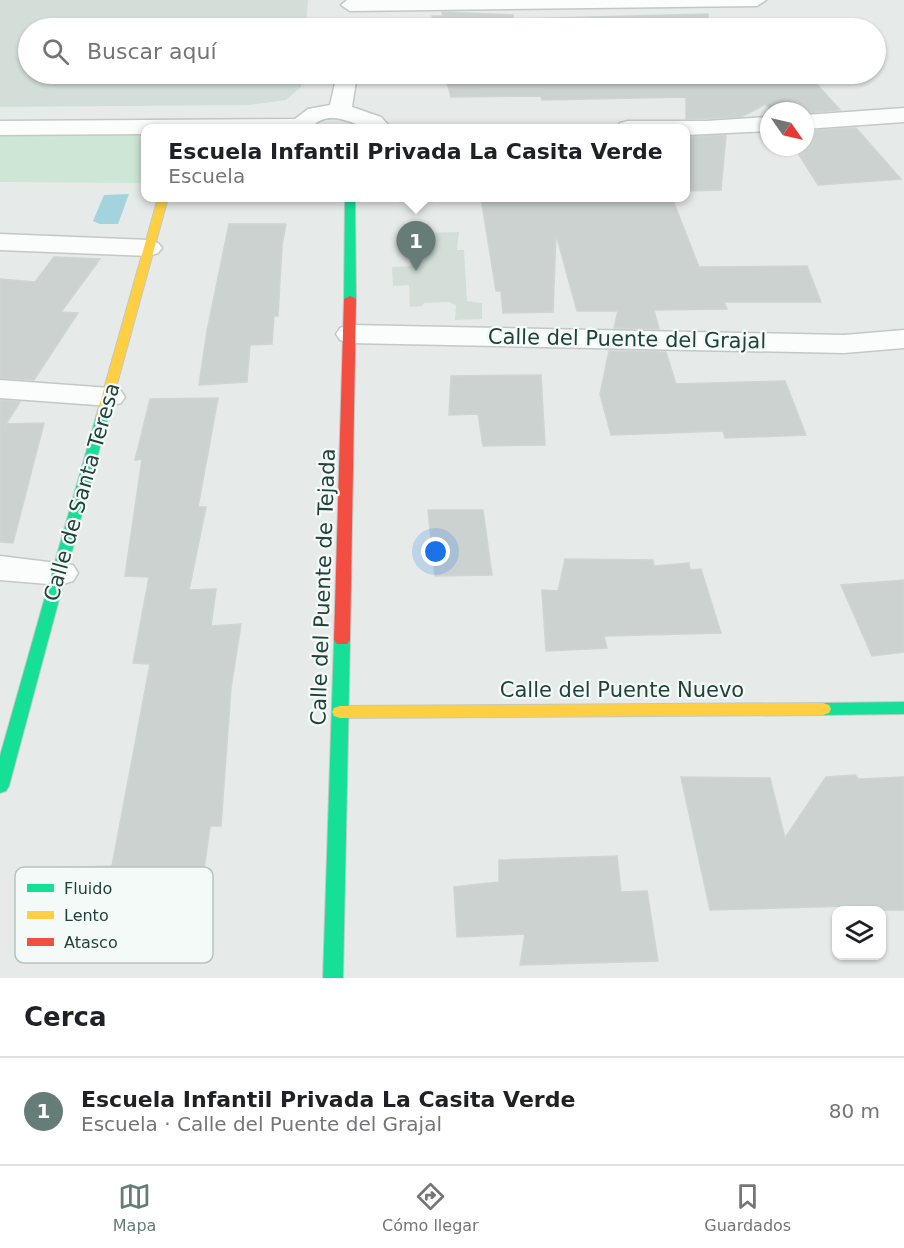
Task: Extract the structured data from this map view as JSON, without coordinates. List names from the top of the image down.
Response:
{
  "streets": {
    "street": [
      "Calle del Puente del Grajal",
      "Calle de Santa Teresa",
      "Calle del Puente de Tejada",
      "Calle del Puente Nuevo"
    ]
  },
  "crossings": [
    ["Calle del Puente del Grajal", "Calle del Puente de Tejada"],
    ["Calle del Puente de Tejada", "Calle del Puente Nuevo"]
  ],
  "legend": ["Fluido", "Lento", "Atasco"],
  "north": "bottom right",
  "page": {
    "search": "Buscar aquí",
    "popup": ["Escuela Infantil Privada La Casita Verde", "Escuela"],
    "pins": "1",
    "heading": "Cerca",
    "list": [
      {
        "mark": "1",
        "name": "Escuela Infantil Privada La Casita Verde",
        "note": "Escuela · Calle del Puente del Grajal",
        "value": "80 m"
      }
    ],
    "nav": ["Mapa", "Cómo llegar", "Guardados"]
  }
}
